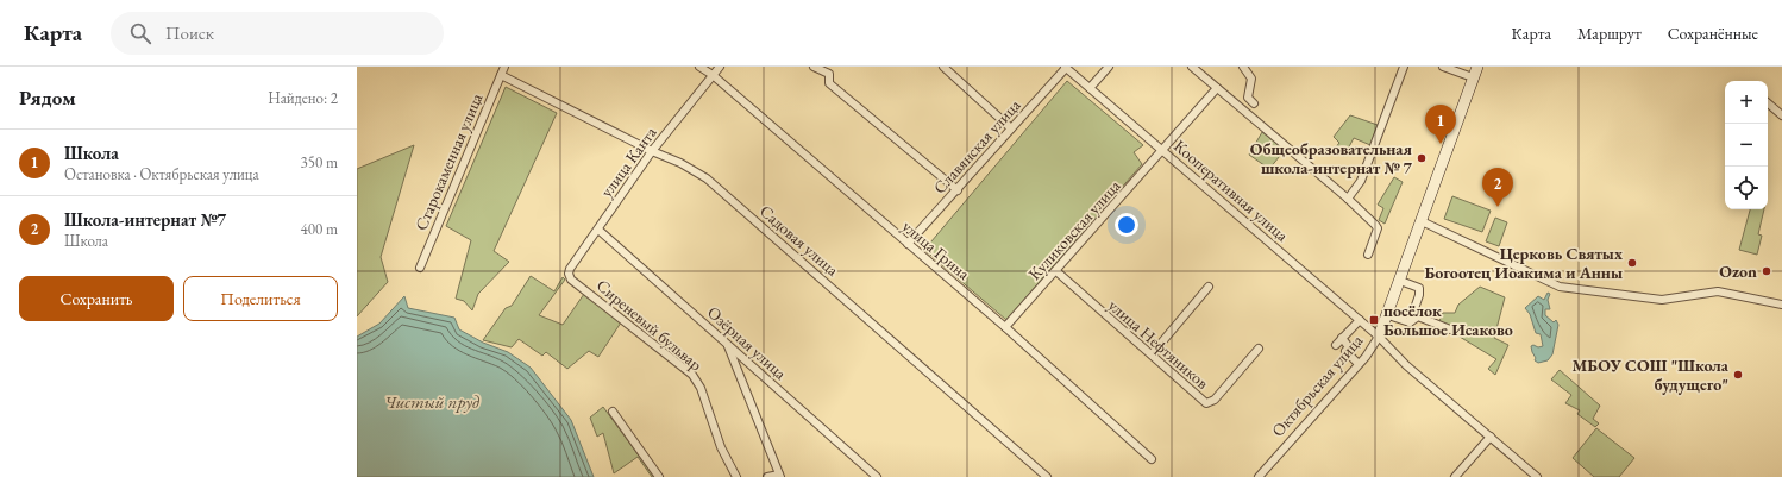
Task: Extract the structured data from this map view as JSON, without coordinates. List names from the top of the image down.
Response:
{
  "streets": {
    "street": [
      "Славянская улица",
      "Старокаменная улица",
      "улица Канта",
      "Кооперативная улица",
      "Куликовская улица",
      "Садовая улица",
      "улица Грина",
      "Сиреневый бульвар",
      "Озёрная улица",
      "улица Нефтяников",
      "Октябрьская улица"
    ]
  },
  "crossings": [
    ["Славянская улица", "Кооперативная улица"],
    ["Славянская улица", "улица Грина"],
    ["Старокаменная улица", "Садовая улица"],
    ["улица Канта", "Садовая улица"],
    ["улица Канта", "улица Грина"],
    ["улица Канта", "Сиреневый бульвар"],
    ["улица Канта", "Озёрная улица"],
    ["Кооперативная улица", "Куликовская улица"],
    ["Кооперативная улица", "Октябрьская улица"],
    ["Куликовская улица", "улица Грина"],
    ["Куликовская улица", "улица Нефтяников"]
  ],
  "water": ["Чистый пруд"],
  "places": {
    "other": [
      "Общеобразовательная школа-интернат № 7",
      "Церковь Святых Богоотец Иоакима и Анны",
      "Ozon",
      "МБОУ СОШ \"Школа будущего\""
    ],
    "transit": ["посёлок Большое Исаково"]
  },
  "page": {
    "header": "Карта",
    "search": "Поиск",
    "nav": ["Карта", "Маршрут", "Сохранённые"],
    "heading": ["Рядом", "Найдено: 2"],
    "map_buttons": ["+", "−"],
    "pins": ["1", "2"],
    "list": [
      {
        "mark": "1",
        "name": "Школа",
        "note": "Остановка · Октябрьская улица",
        "value": "350 m"
      },
      {
        "mark": "2",
        "name": "Школа-интернат №7",
        "note": "Школа",
        "value": "400 m"
      }
    ],
    "buttons": ["Сохранить", "Поделиться"]
  }
}
